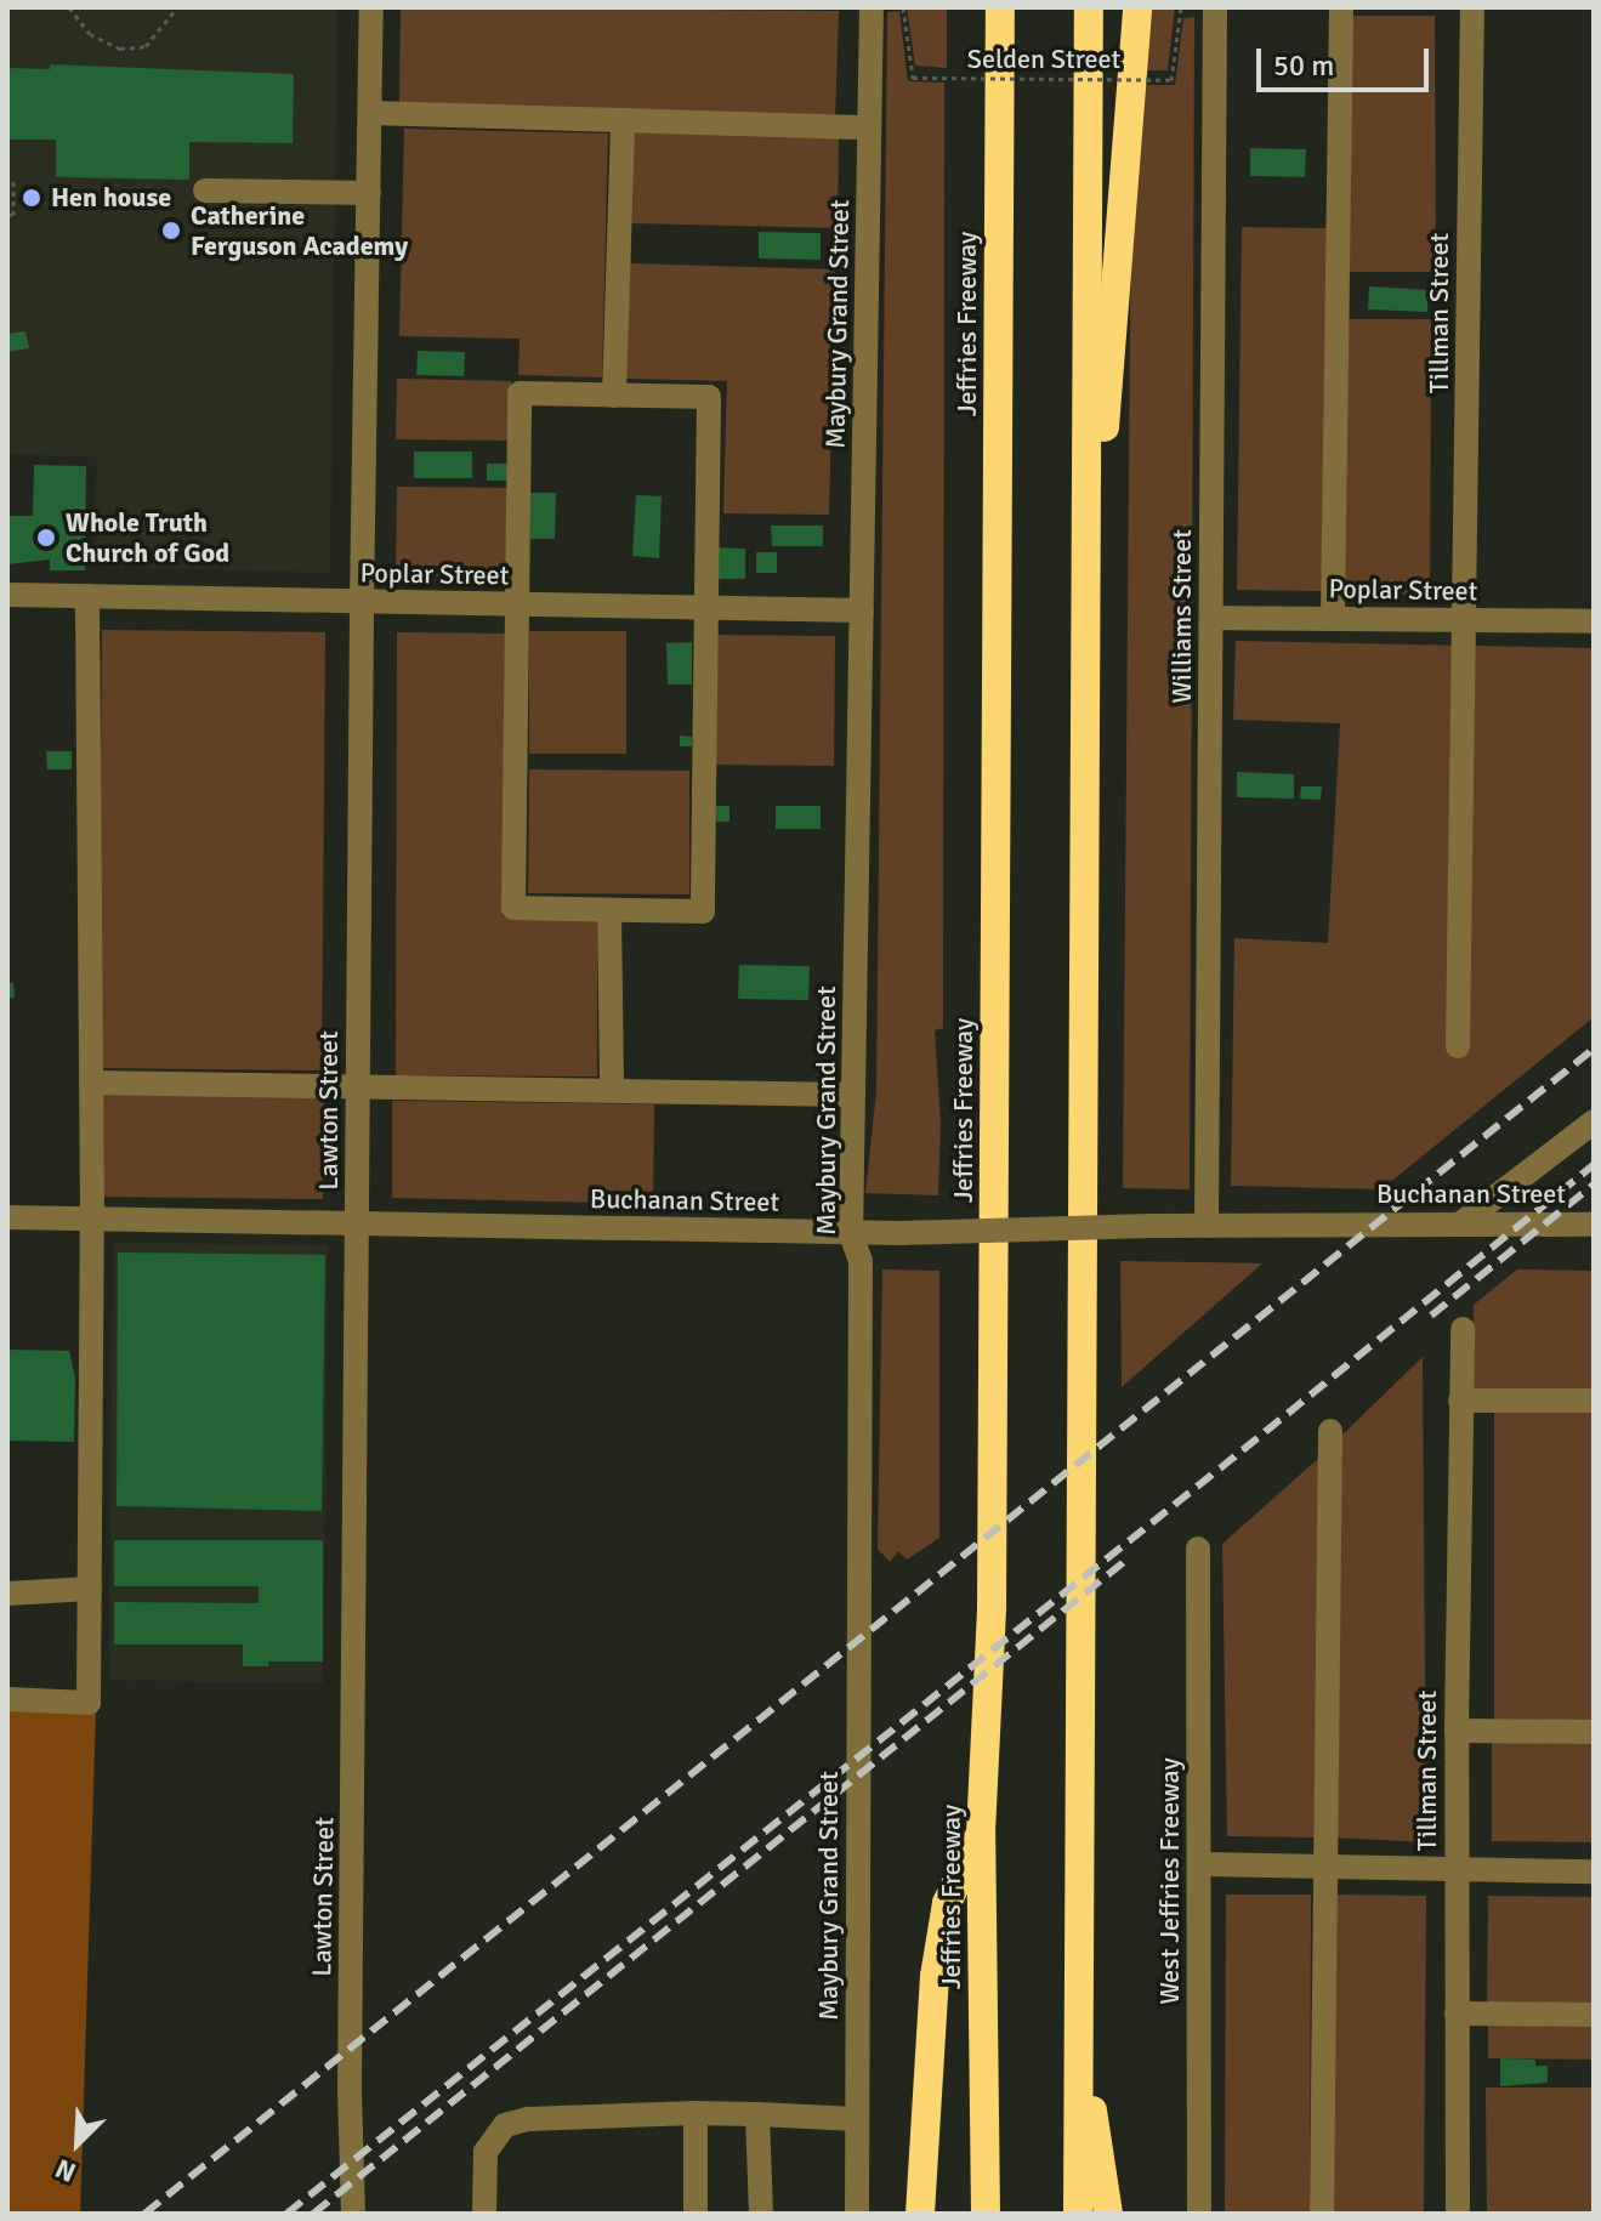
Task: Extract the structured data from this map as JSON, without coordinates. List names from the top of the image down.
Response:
{
  "streets": {
    "highway": ["Jeffries Freeway"],
    "street": [
      "Tillman Street",
      "Maybury Grand Street",
      "Poplar Street",
      "Williams Street",
      "Lawton Street",
      "Buchanan Street",
      "West Jeffries Freeway"
    ],
    "path": ["Selden Street"]
  },
  "crossings": [
    ["Tillman Street", "Poplar Street"],
    ["Maybury Grand Street", "Poplar Street"],
    ["Maybury Grand Street", "Buchanan Street"],
    ["Poplar Street", "Williams Street"],
    ["Poplar Street", "Lawton Street"],
    ["Williams Street", "Buchanan Street"],
    ["Lawton Street", "Buchanan Street"]
  ],
  "places": ["Hen house", "Catherine Ferguson Academy", "Whole Truth Church of God"],
  "scale_bar": "50 m",
  "north": "bottom left"
}
